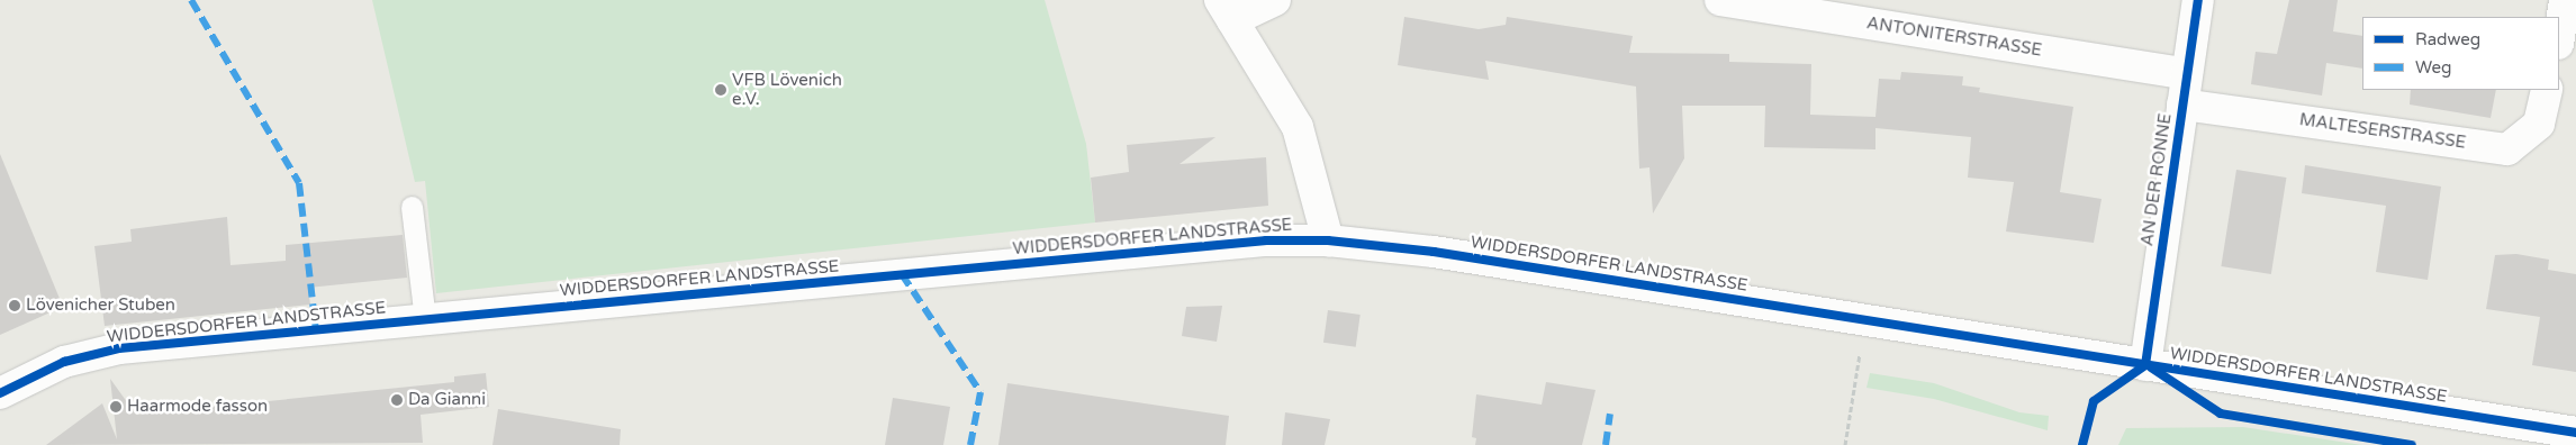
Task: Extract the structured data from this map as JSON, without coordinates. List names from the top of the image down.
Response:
{
  "streets": {
    "street": [
      "ANTONITERSTRASSE",
      "MALTESERSTRASSE",
      "AN DER RONNE",
      "WIDDERSDORFER LANDSTRASSE"
    ]
  },
  "crossings": [
    ["ANTONITERSTRASSE", "MALTESERSTRASSE"],
    ["ANTONITERSTRASSE", "AN DER RONNE"],
    ["MALTESERSTRASSE", "AN DER RONNE"],
    ["AN DER RONNE", "WIDDERSDORFER LANDSTRASSE"]
  ],
  "places": [
    "VFB Lövenich e.V.",
    "Lövenicher Stuben",
    "Da Gianni",
    "Haarmode fasson"
  ],
  "legend": ["Radweg", "Weg"]
}
